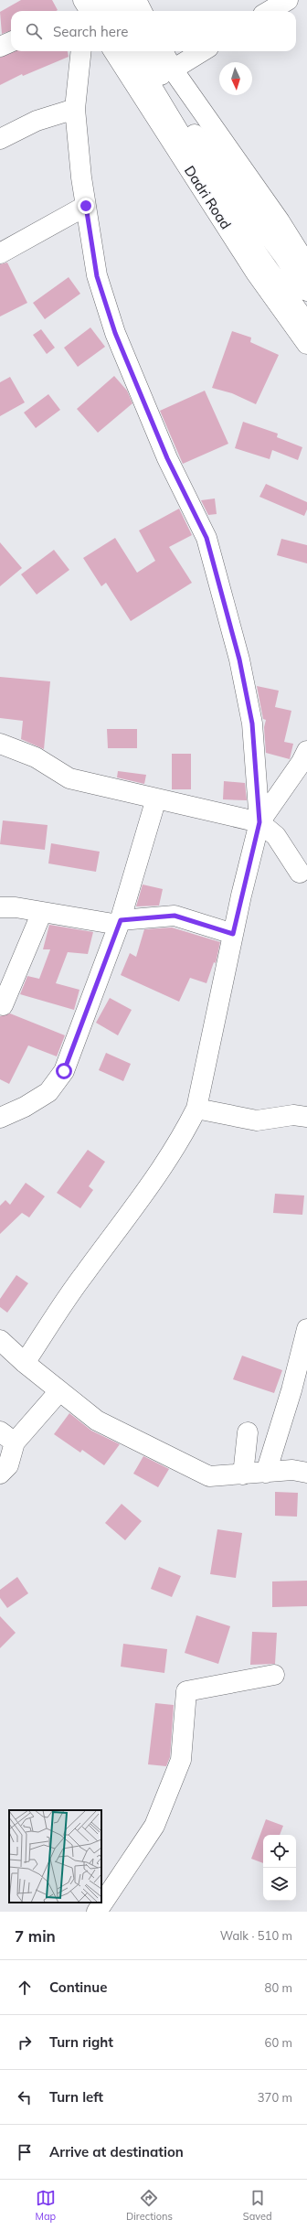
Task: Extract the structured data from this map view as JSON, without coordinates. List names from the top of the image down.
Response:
{
  "streets": {
    "street": ["Dadri Road"]
  },
  "north": "bottom",
  "page": {
    "search": "Search here",
    "heading": ["7 min", "Walk · 510 m"],
    "list": [
      ["Continue", "80 m"],
      ["Turn right", "60 m"],
      ["Turn left", "370 m"],
      "Arrive at destination"
    ],
    "nav": ["Map", "Directions", "Saved"]
  }
}
